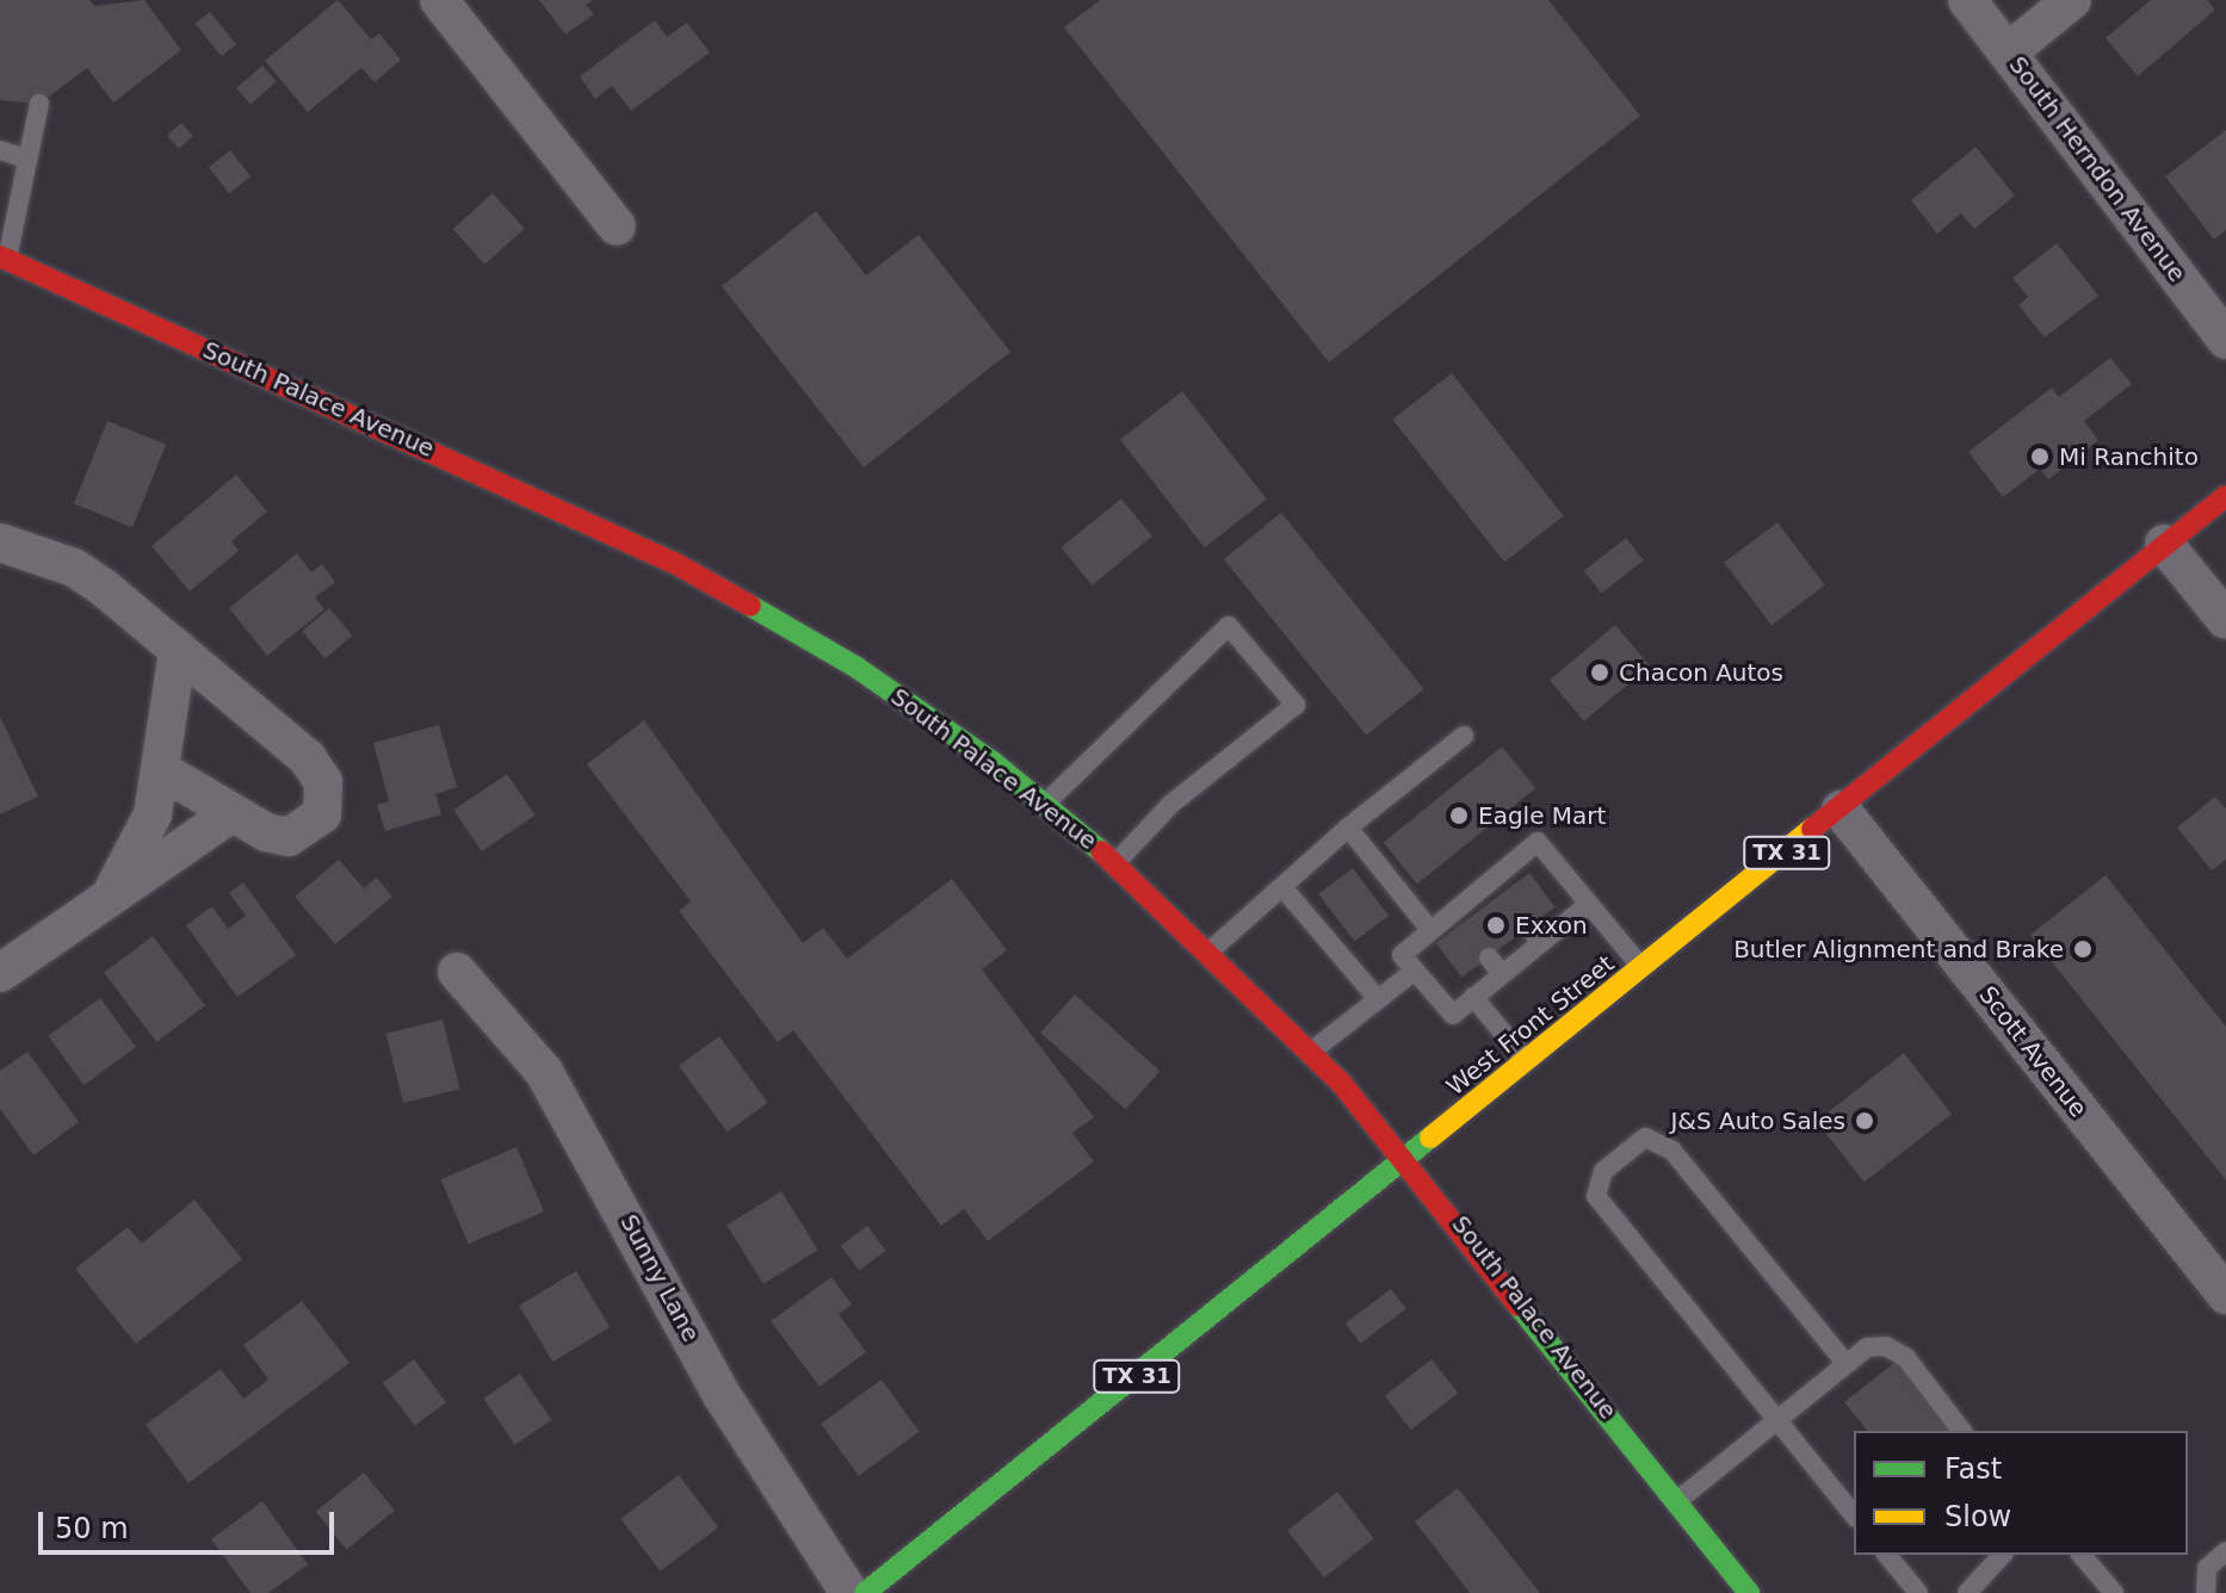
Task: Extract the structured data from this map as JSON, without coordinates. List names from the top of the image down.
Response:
{
  "streets": {
    "main road": ["South Palace Avenue", "TX 31", "West Front Street"],
    "street": ["South Herndon Avenue", "Scott Avenue", "Sunny Lane"]
  },
  "crossings": [
    ["South Palace Avenue", "West Front Street"],
    ["West Front Street", "Scott Avenue"]
  ],
  "places": [
    "Mi Ranchito",
    "Chacon Autos",
    "Eagle Mart",
    "Exxon",
    "Butler Alignment and Brake",
    "J&S Auto Sales"
  ],
  "legend": ["Fast", "Slow"],
  "scale_bar": "50 m"
}
